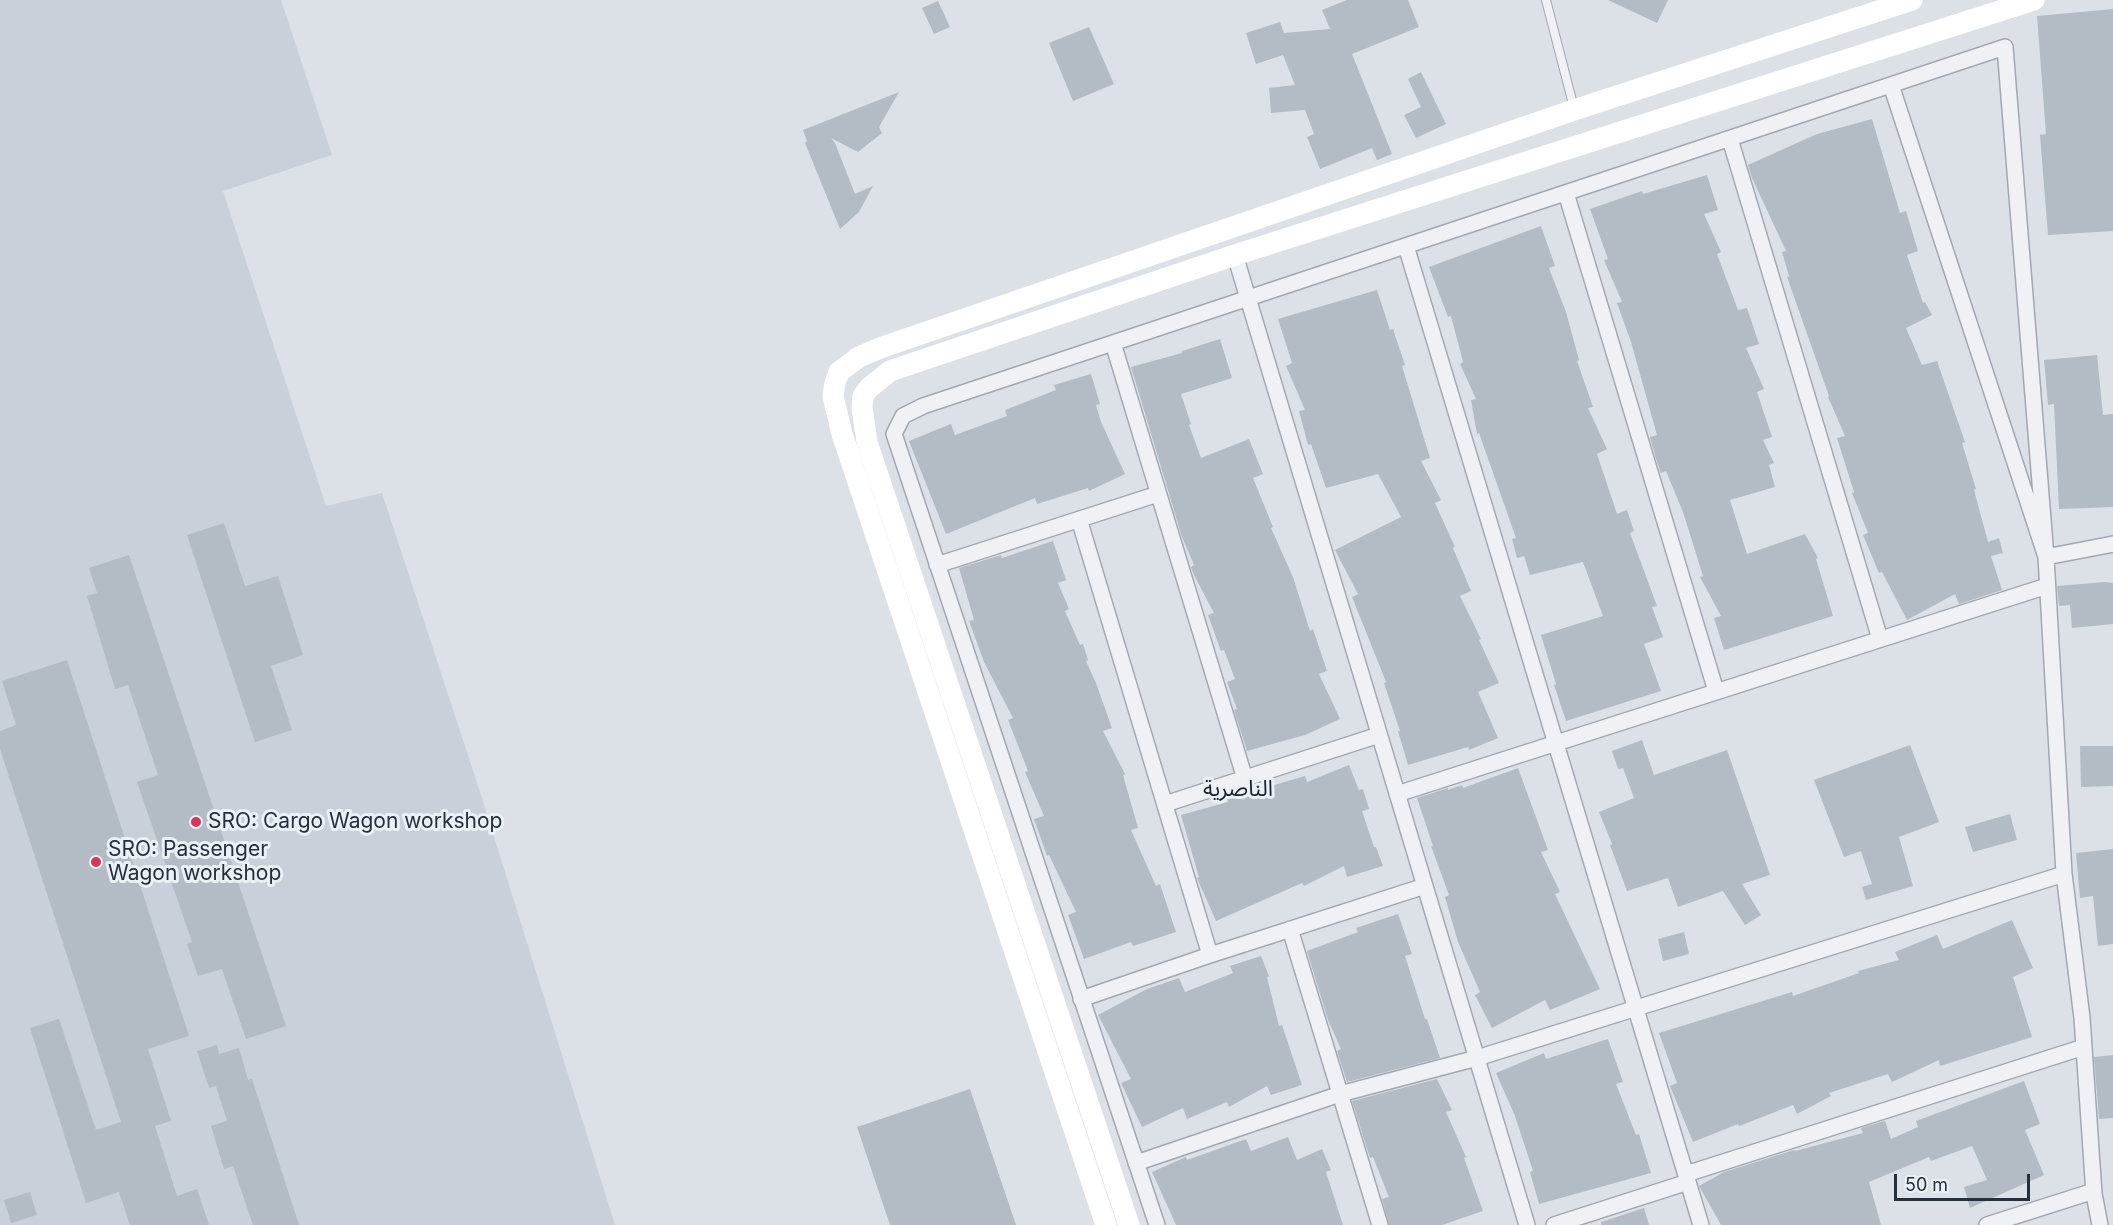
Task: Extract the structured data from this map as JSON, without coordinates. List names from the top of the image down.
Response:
{
  "districts": ["الناصرية"],
  "places": ["SRO: Cargo Wagon workshop", "SRO: Passenger Wagon workshop"],
  "scale_bar": "50 m"
}
